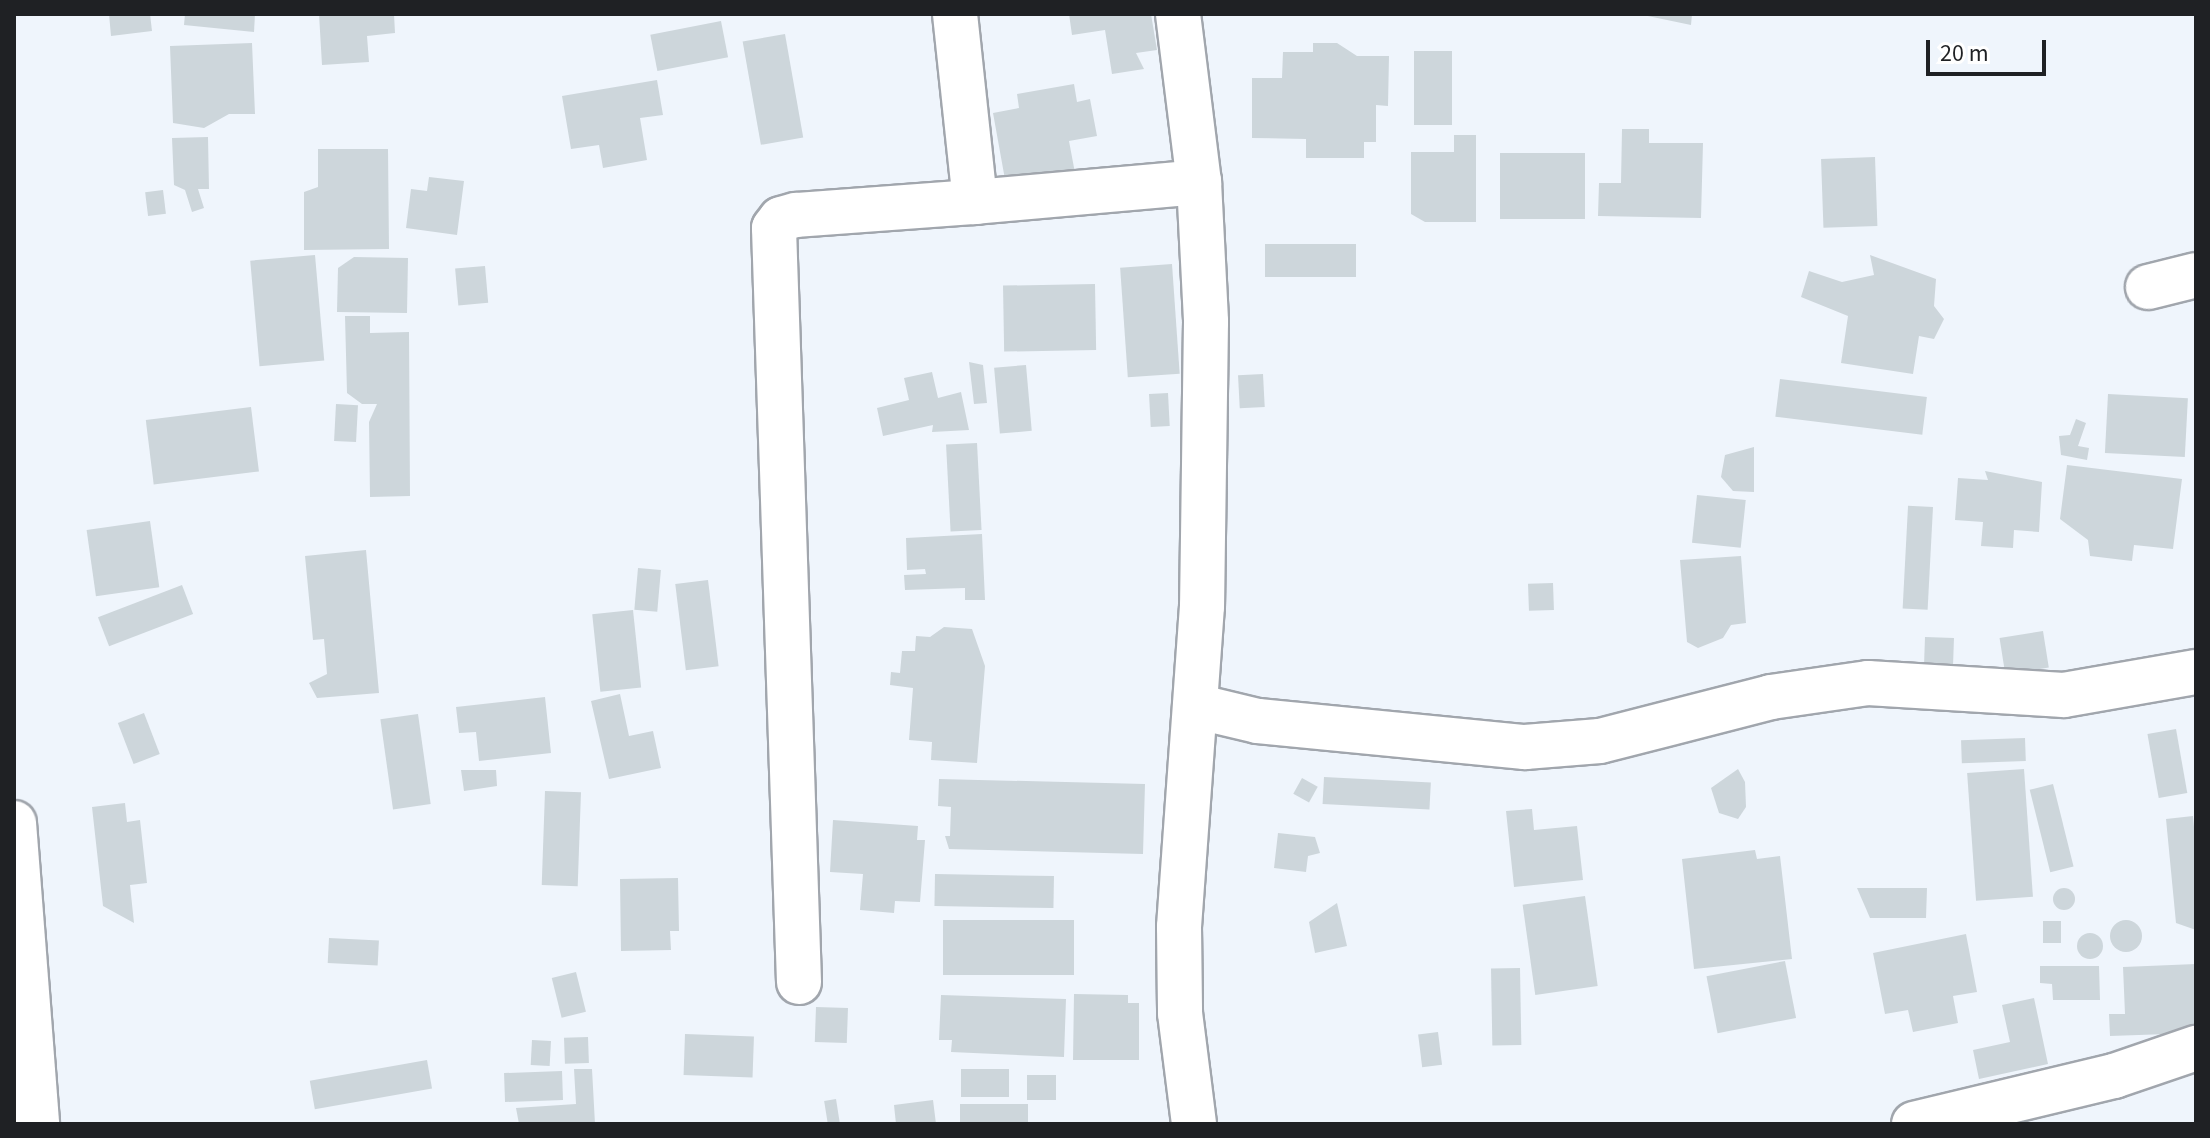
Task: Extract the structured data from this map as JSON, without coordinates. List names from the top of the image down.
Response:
{
  "scale_bar": "20 m"
}
